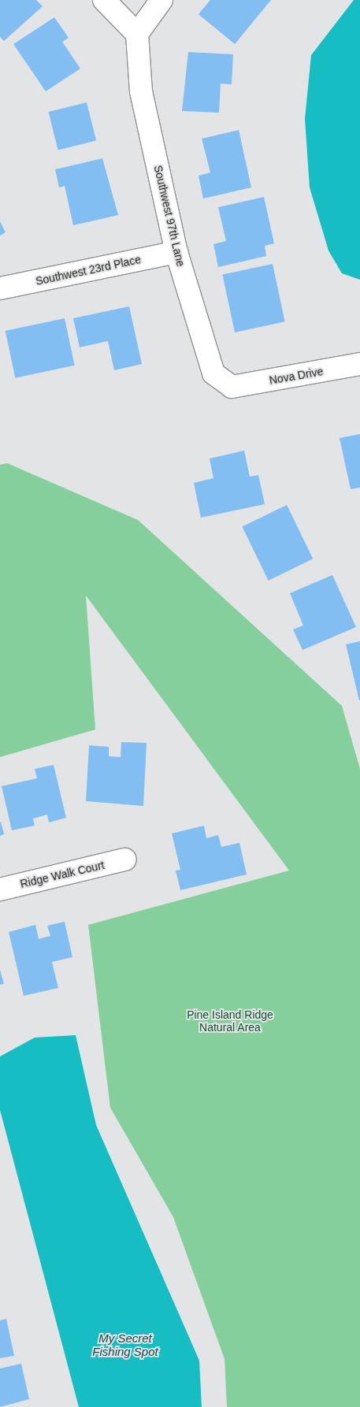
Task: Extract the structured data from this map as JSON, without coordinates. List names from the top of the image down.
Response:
{
  "streets": {
    "street": [
      "Southwest 97th Lane",
      "Southwest 23rd Place",
      "Nova Drive",
      "Ridge Walk Court"
    ]
  },
  "crossings": [
    ["Southwest 97th Lane", "Southwest 23rd Place"],
    ["Southwest 97th Lane", "Nova Drive"]
  ],
  "water": ["My Secret Fishing Spot"],
  "parks": ["Pine Island Ridge Natural Area"]
}
